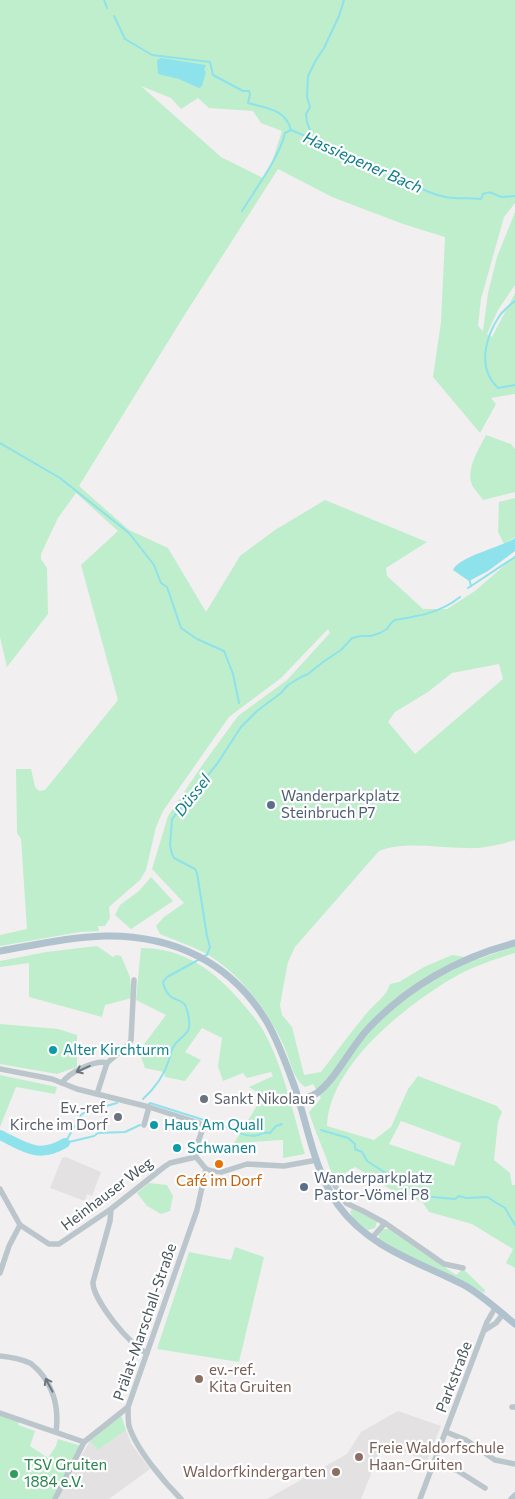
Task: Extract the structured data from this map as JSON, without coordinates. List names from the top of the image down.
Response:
{
  "streets": {
    "street": ["Heinhauser Weg", "Prälat-Marschall-Straße", "Parkstraße"]
  },
  "water": ["Hassiepener Bach", "Düssel"],
  "places": [
    "Wanderparkplatz Steinbruch P7",
    "Alter Kirchturm",
    "Sankt Nikolaus",
    "Ev.-ref. Kirche im Dorf",
    "Haus Am Quall",
    "Schwanen",
    "Café im Dorf",
    "Wanderparkplatz Pastor-Vömel P8",
    "ev.-ref. Kita Gruiten",
    "Freie Waldorfschule Haan-Gruiten",
    "Waldorfkindergarten",
    "TSV Gruiten 1884 e.V."
  ]
}
